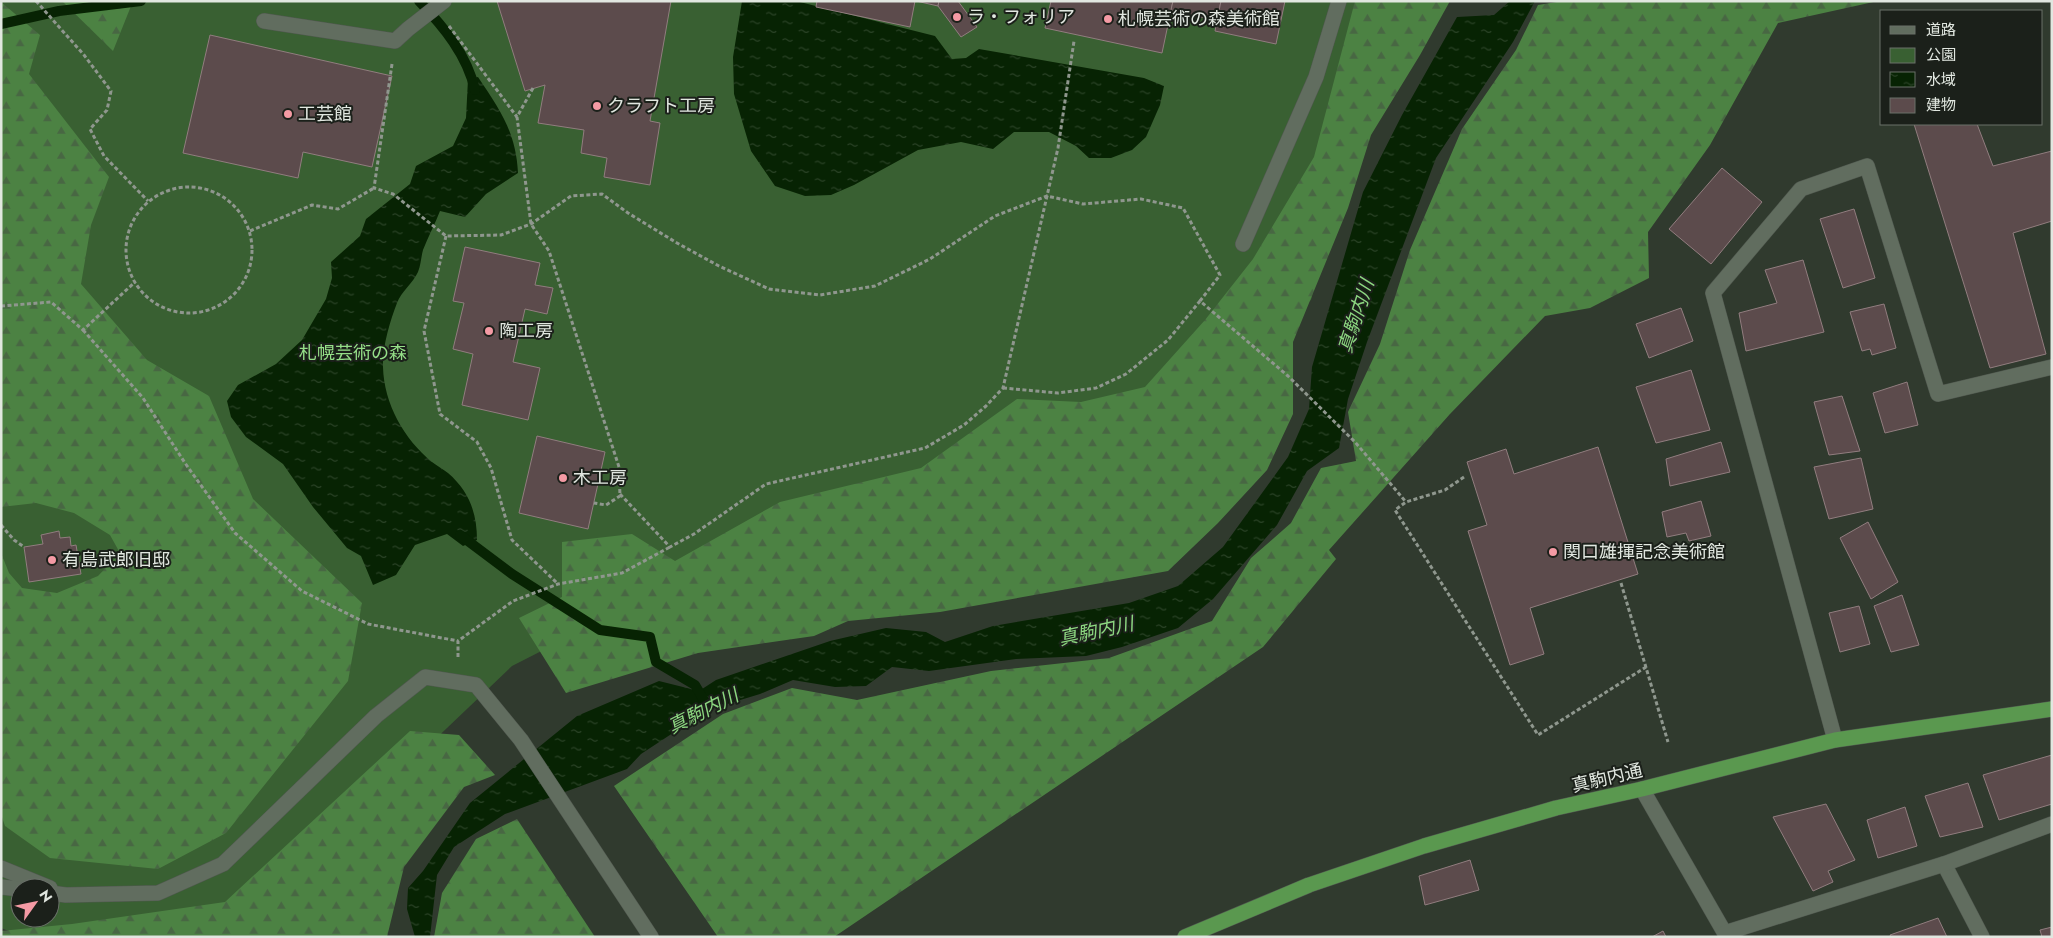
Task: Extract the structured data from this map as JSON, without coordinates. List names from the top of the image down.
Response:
{
  "streets": {
    "highway": ["真駒内通"]
  },
  "water": ["真駒内川"],
  "parks": ["札幌芸術の森"],
  "places": [
    "ラ・フォリア",
    "札幌芸術の森美術館",
    "クラフト工房",
    "工芸館",
    "陶工房",
    "木工房",
    "関口雄揮記念美術館",
    "有島武郎旧邸"
  ],
  "legend": [
    "道路",
    "公園",
    "水域",
    "建物"
  ],
  "north": "top right"
}
